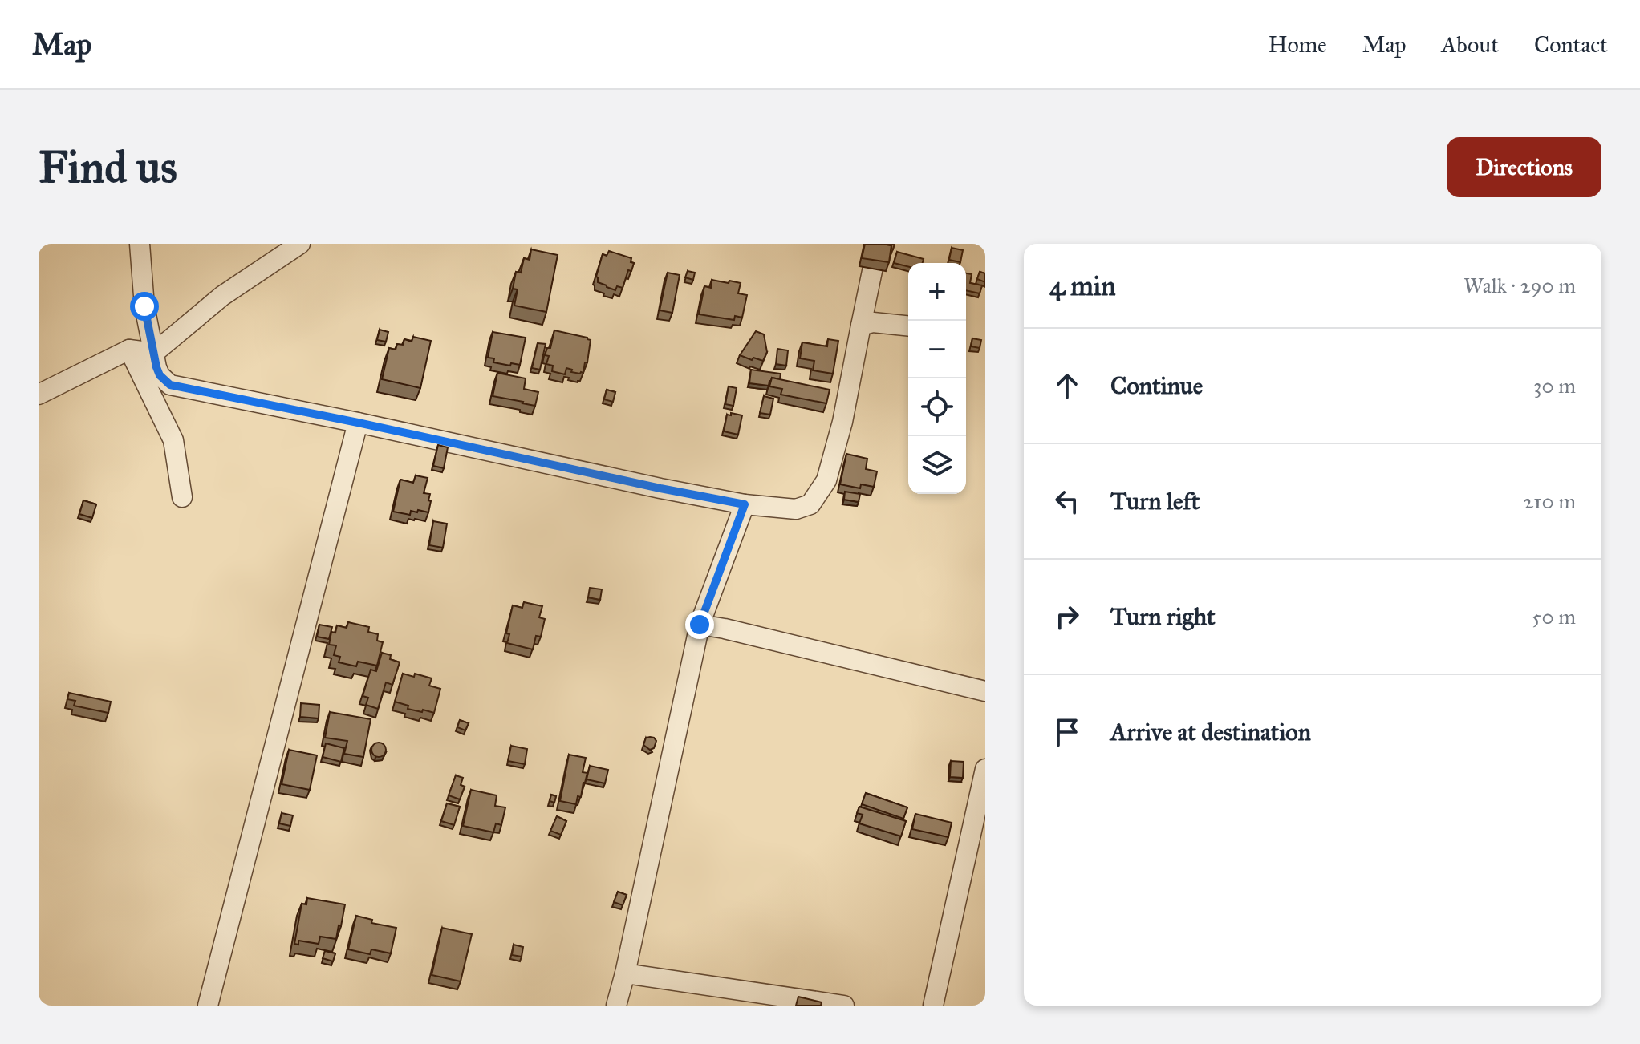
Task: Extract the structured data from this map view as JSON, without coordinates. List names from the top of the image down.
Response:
{
  "page": {
    "header": "Map",
    "nav": [
      "Home",
      "Map",
      "About",
      "Contact"
    ],
    "buttons": "Directions",
    "title": "Find us",
    "heading": ["4 min", "Walk · 290 m"],
    "map_buttons": ["+", "−"],
    "list": [
      ["Continue", "30 m"],
      ["Turn left", "210 m"],
      ["Turn right", "50 m"],
      "Arrive at destination"
    ]
  }
}
